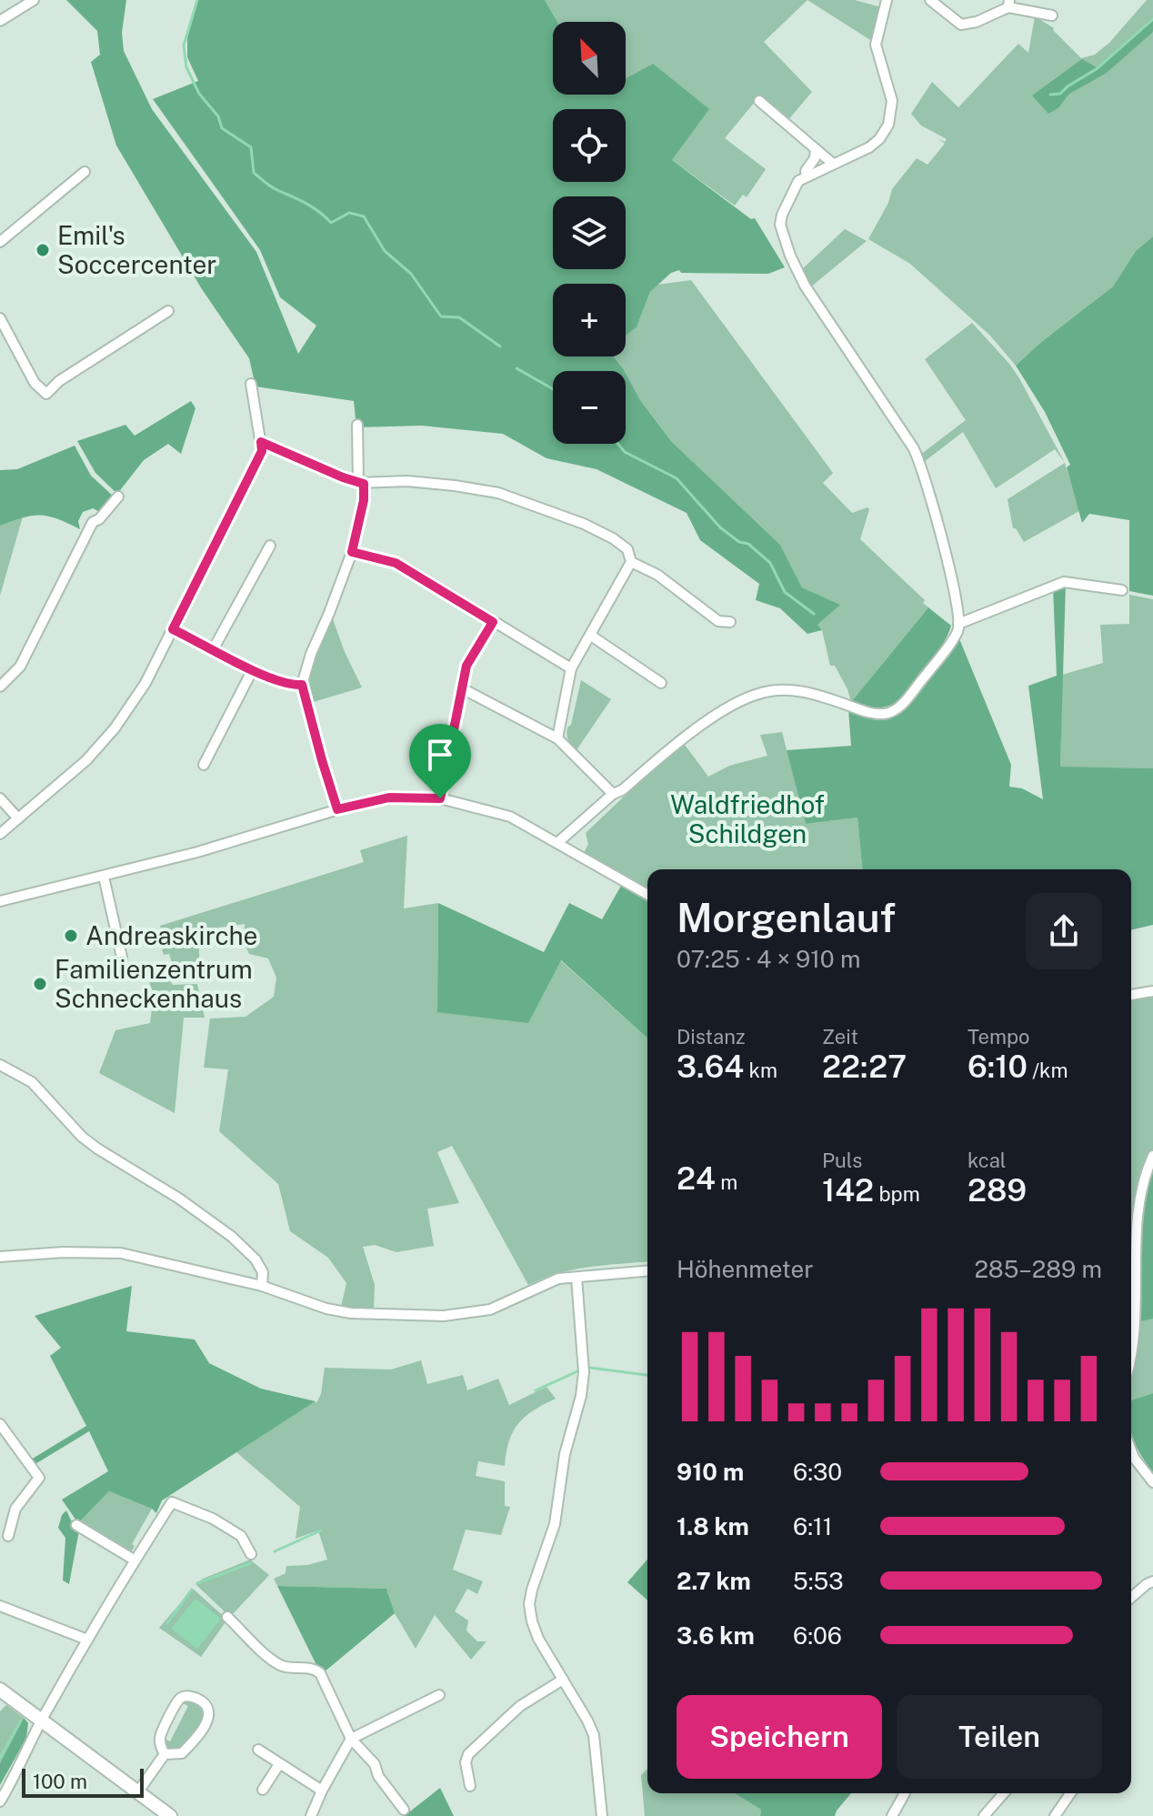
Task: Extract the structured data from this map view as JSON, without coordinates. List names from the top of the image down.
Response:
{
  "parks": ["Waldfriedhof Schildgen"],
  "places": ["Emil's Soccercenter", "Andreaskirche", "Familienzentrum Schneckenhaus"],
  "scale_bar": "100 m",
  "north": "top left",
  "page": {
    "map_buttons": ["+", "−"],
    "heading": ["Morgenlauf", "07:25 · 4 × 910 m"],
    "stats": [
      ["Distanz", "3.64 km"],
      ["Zeit", "22:27"],
      ["Tempo", "6:10 /km"],
      ["24 m"],
      ["Puls", "142 bpm"],
      ["kcal", "289"]
    ],
    "chart": ["Höhenmeter", "285–289 m"],
    "list": [
      {
        "name": "910 m",
        "note": "6:30"
      },
      {
        "name": "1.8 km",
        "note": "6:11"
      },
      {
        "name": "2.7 km",
        "note": "5:53"
      },
      {
        "name": "3.6 km",
        "note": "6:06"
      }
    ],
    "buttons": ["Speichern", "Teilen"],
    "scale": "100 m"
  }
}
